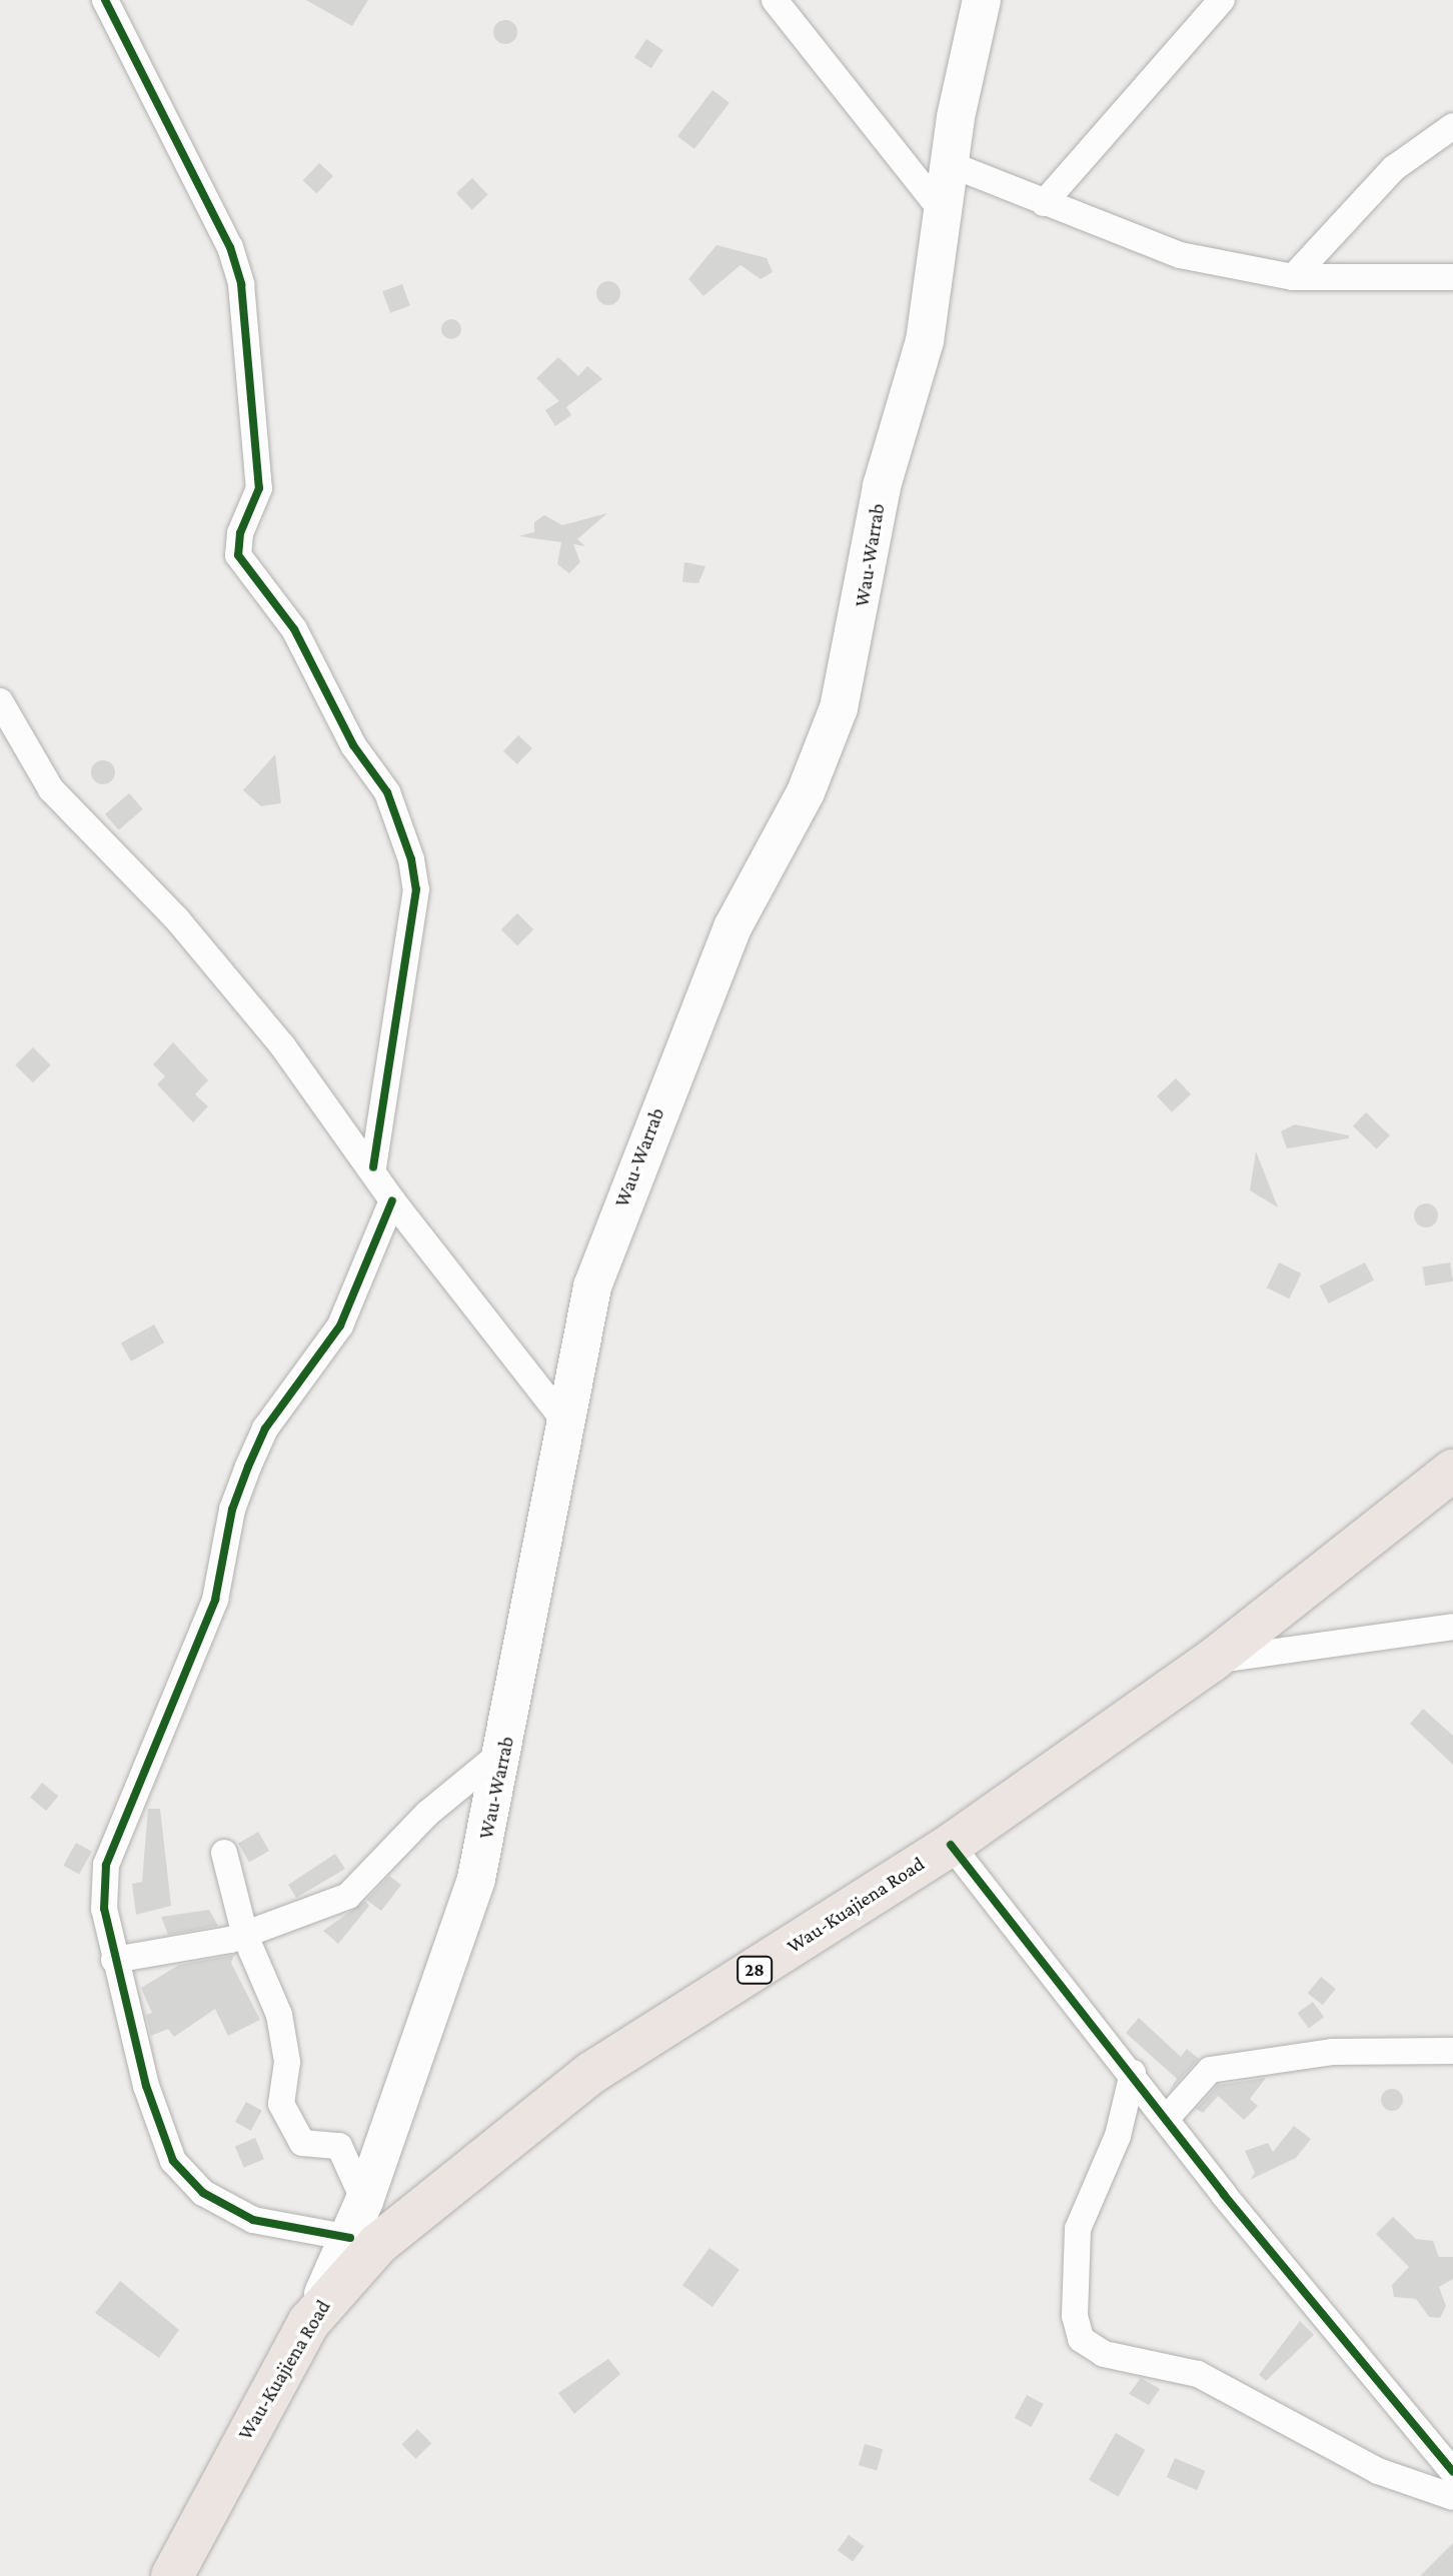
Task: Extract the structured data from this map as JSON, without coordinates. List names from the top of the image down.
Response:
{
  "streets": {
    "main road": ["Wau-Warrab", "Wau-Kuajiena Road", "28"]
  },
  "crossings": [
    ["Wau-Warrab", "Wau-Kuajiena Road"]
  ]
}
